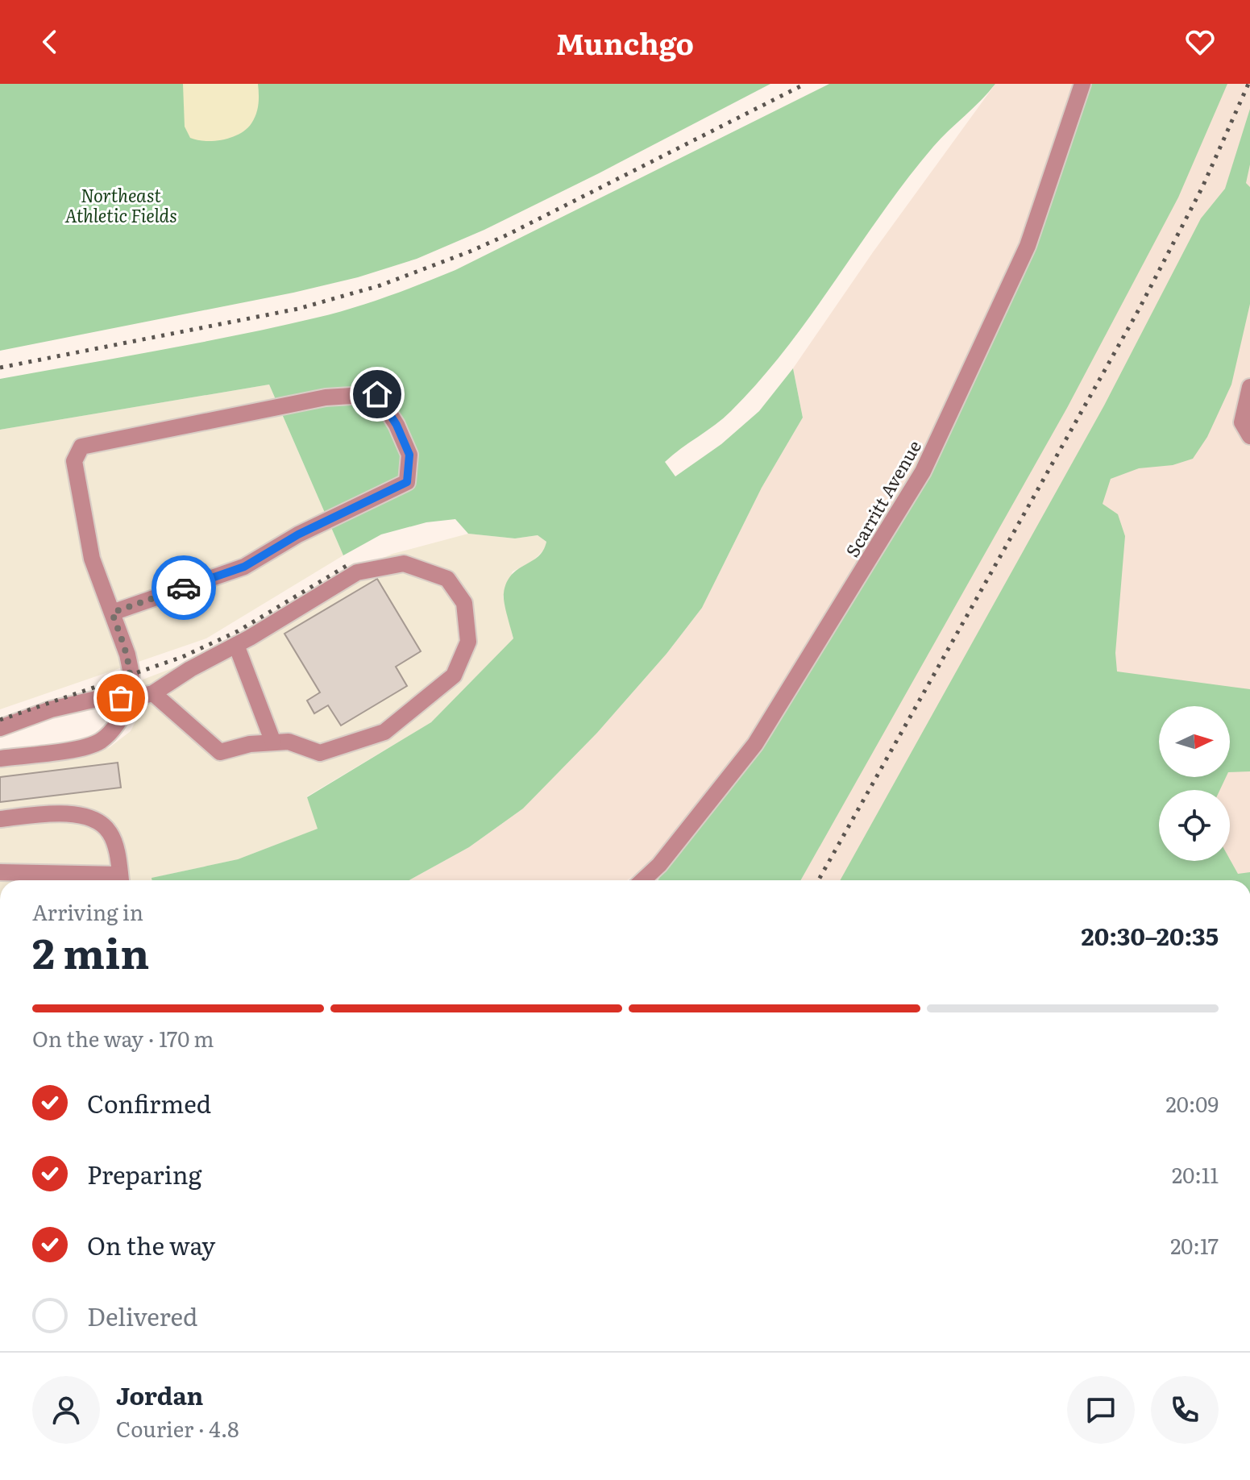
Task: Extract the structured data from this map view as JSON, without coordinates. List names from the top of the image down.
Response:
{
  "streets": {
    "lane": ["Scarritt Avenue"]
  },
  "parks": ["Northeast Athletic Fields"],
  "north": "right",
  "page": {
    "header": "Munchgo",
    "heading": ["2 min", "Arriving in", "20:30–20:35"],
    "panel": ["Jordan", "Courier · 4.8"],
    "bar": "On the way · 170 m",
    "list": [
      ["Confirmed", "20:09"],
      ["Preparing", "20:11"],
      ["On the way", "20:17"],
      "Delivered"
    ]
  }
}
